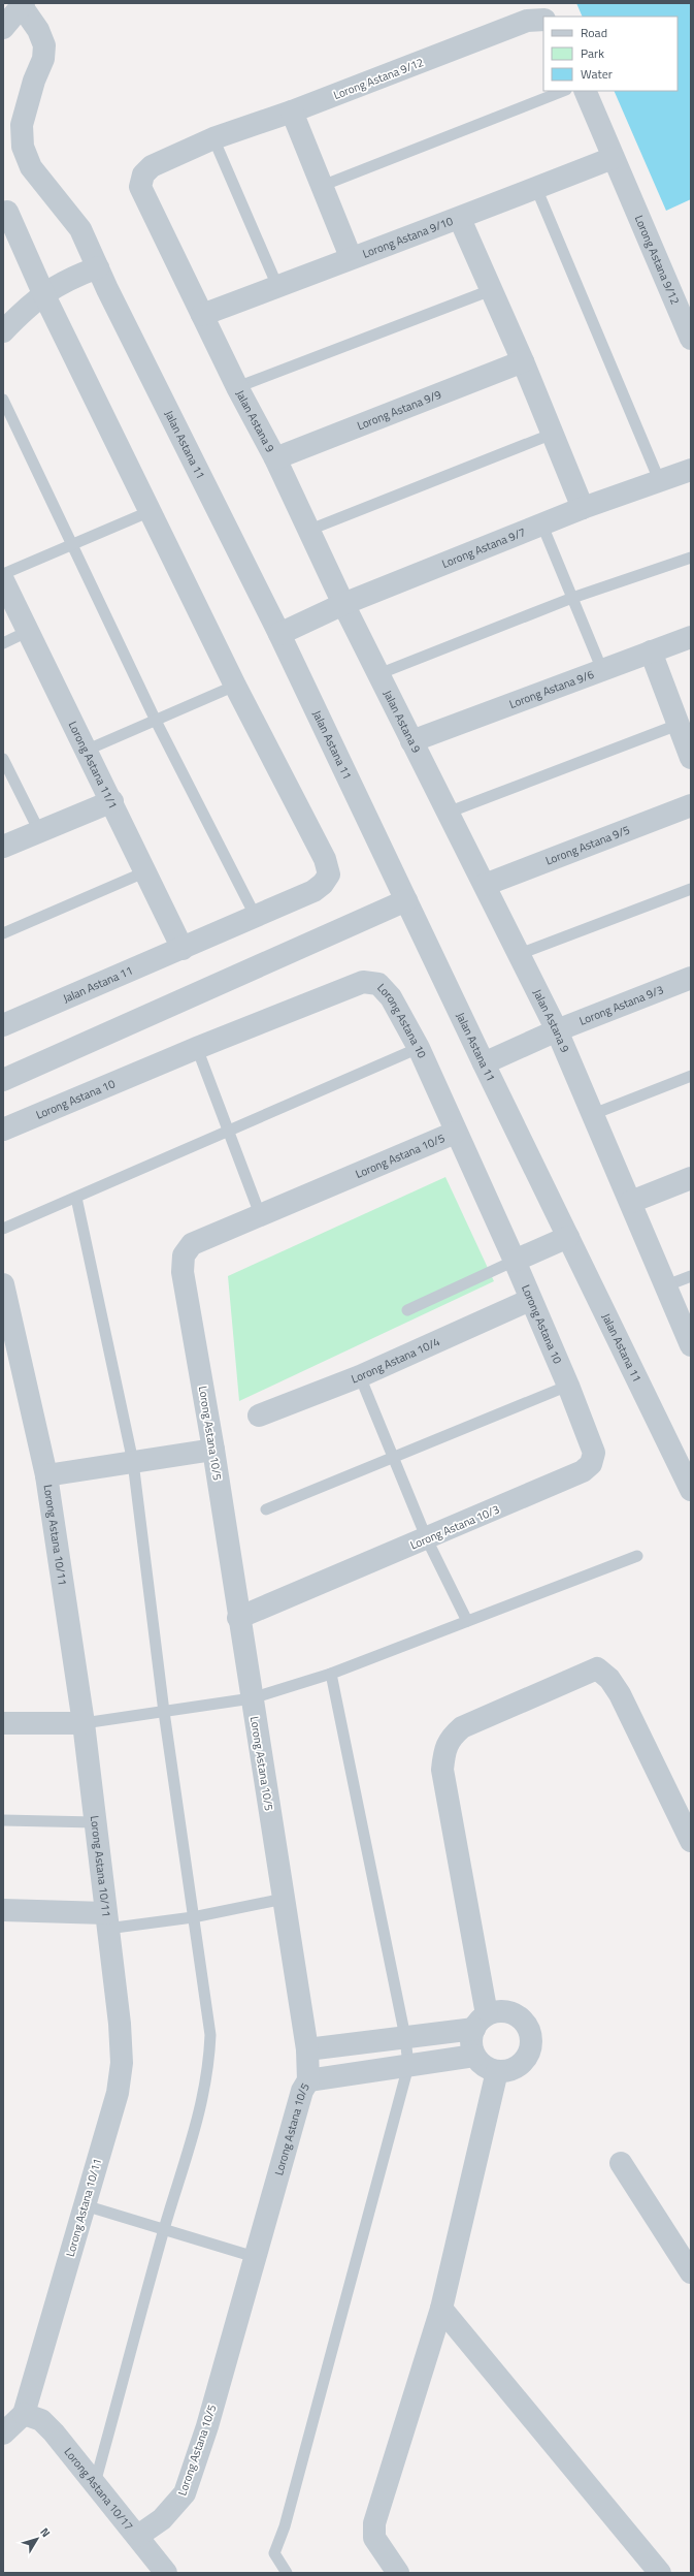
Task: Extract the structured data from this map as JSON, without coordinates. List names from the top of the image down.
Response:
{
  "streets": {
    "street": [
      "Lorong Astana 9/12",
      "Lorong Astana 9/10",
      "Lorong Astana 9/9",
      "Jalan Astana 9",
      "Jalan Astana 11",
      "Lorong Astana 9/7",
      "Lorong Astana 9/6",
      "Lorong Astana 11/1",
      "Lorong Astana 9/5",
      "Lorong Astana 9/3",
      "Lorong Astana 10",
      "Lorong Astana 10/5",
      "Lorong Astana 10/4",
      "Lorong Astana 10/3",
      "Lorong Astana 10/11",
      "Lorong Astana 10/17"
    ]
  },
  "crossings": [
    ["Lorong Astana 9/12", "Lorong Astana 9/10"],
    ["Lorong Astana 9/12", "Jalan Astana 9"],
    ["Lorong Astana 9/10", "Jalan Astana 9"],
    ["Lorong Astana 9/9", "Jalan Astana 9"],
    ["Jalan Astana 9", "Lorong Astana 9/7"],
    ["Jalan Astana 9", "Lorong Astana 9/6"],
    ["Jalan Astana 9", "Lorong Astana 9/5"],
    ["Jalan Astana 9", "Lorong Astana 9/3"],
    ["Jalan Astana 11", "Lorong Astana 9/7"],
    ["Jalan Astana 11", "Lorong Astana 11/1"],
    ["Jalan Astana 11", "Lorong Astana 9/3"],
    ["Lorong Astana 10", "Lorong Astana 10/5"],
    ["Lorong Astana 10", "Lorong Astana 10/4"],
    ["Lorong Astana 10", "Lorong Astana 10/3"],
    ["Lorong Astana 10/5", "Lorong Astana 10/3"],
    ["Lorong Astana 10/5", "Lorong Astana 10/17"],
    ["Lorong Astana 10/11", "Lorong Astana 10/17"]
  ],
  "legend": ["Road", "Park", "Water"],
  "north": "top right"
}
